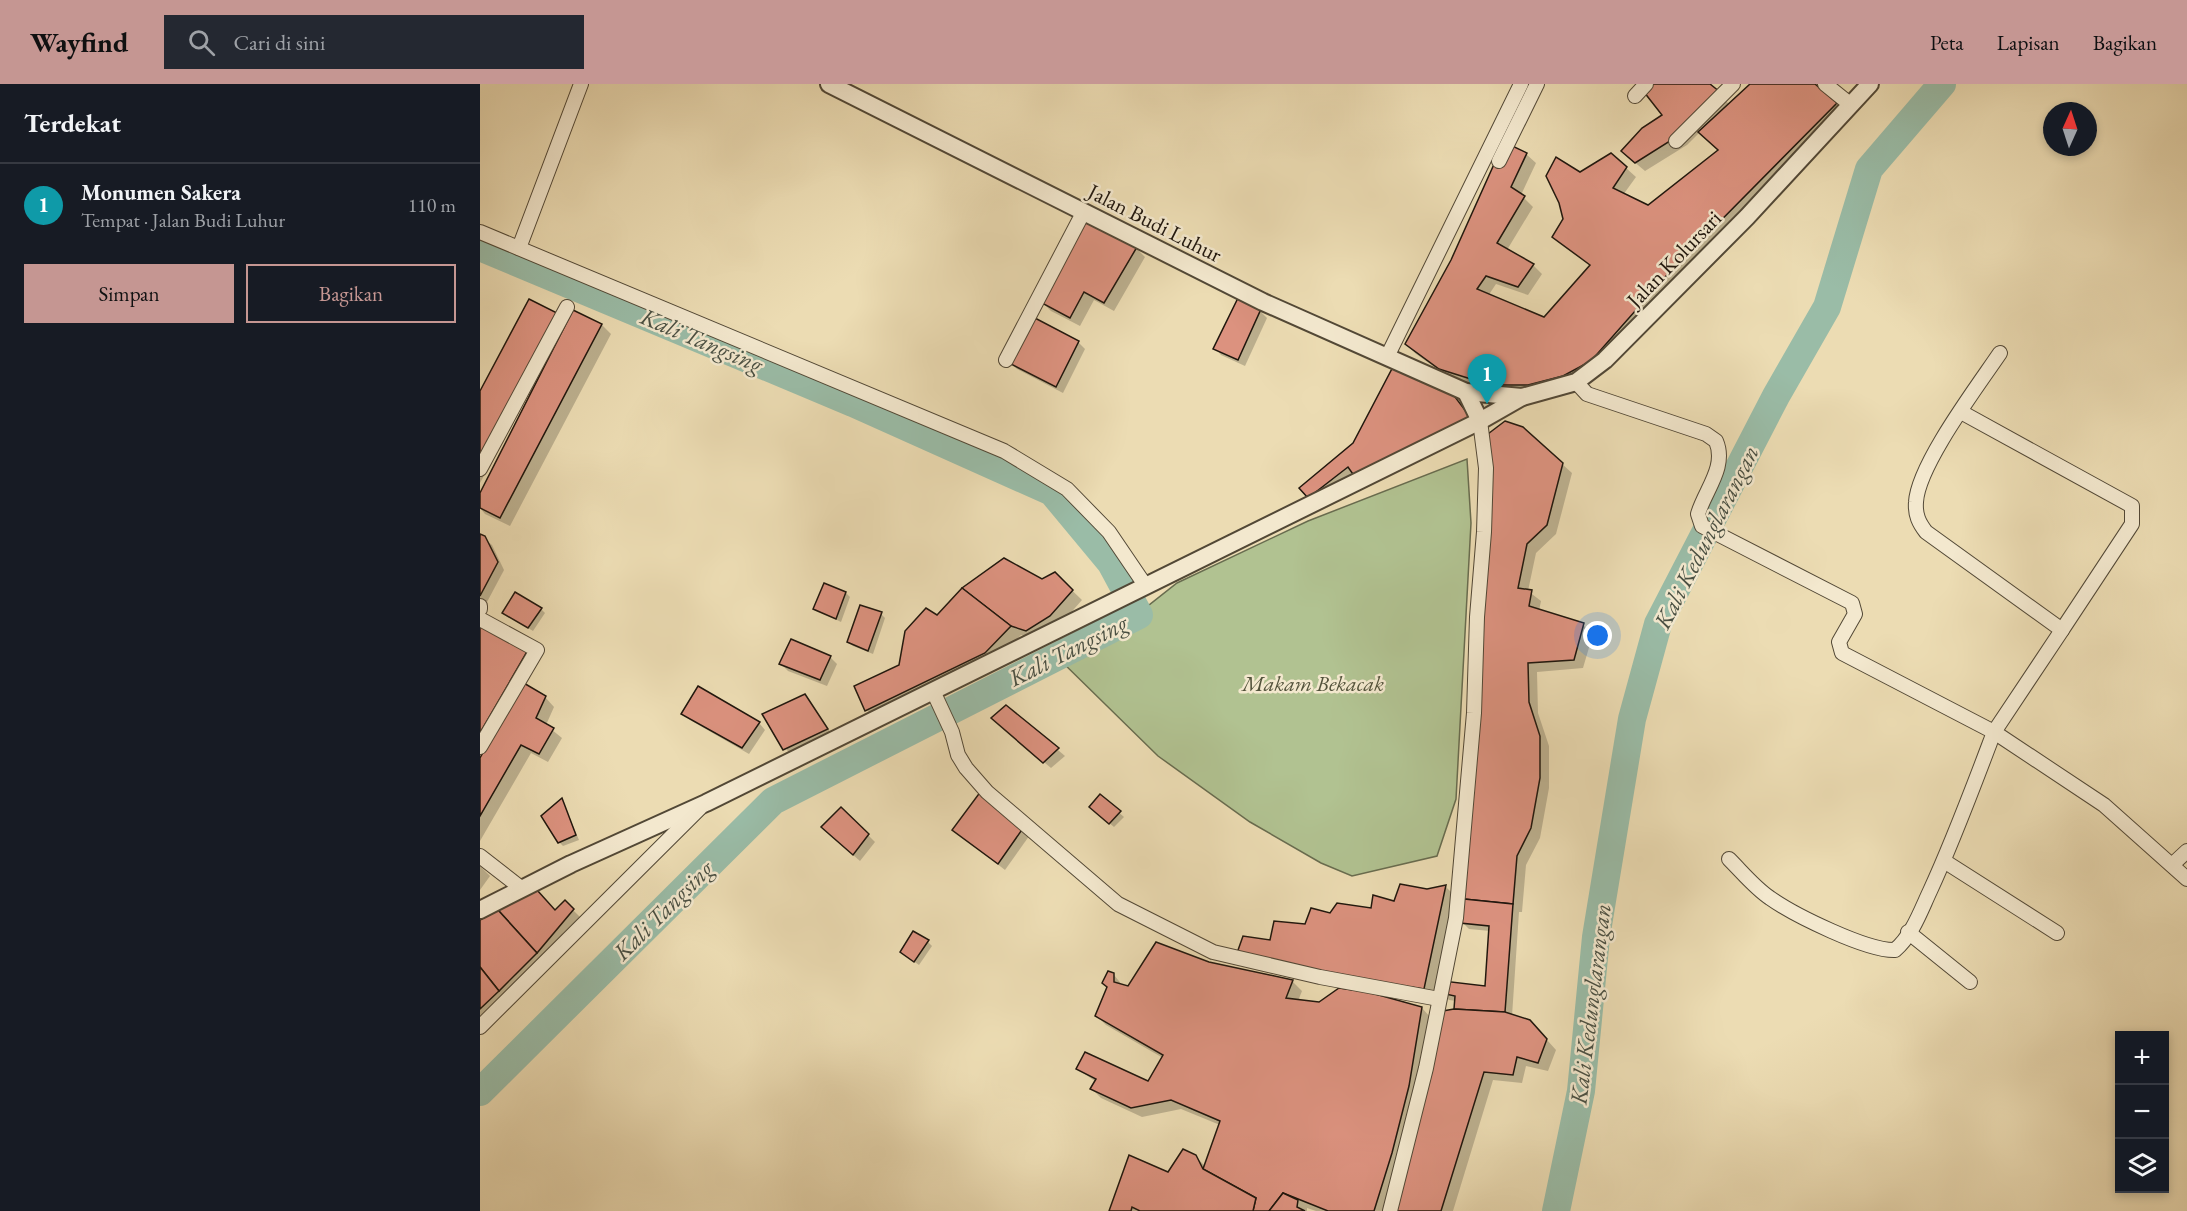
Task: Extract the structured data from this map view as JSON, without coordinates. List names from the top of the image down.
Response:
{
  "streets": {
    "street": ["Jalan Budi Luhur", "Jalan Kolursari"]
  },
  "crossings": [
    ["Jalan Budi Luhur", "Jalan Kolursari"]
  ],
  "water": ["Kali Tangsing", "Kali Kedunglarangan"],
  "parks": ["Makam Bekacak"],
  "north": "top",
  "page": {
    "header": "Wayfind",
    "search": "Cari di sini",
    "nav": ["Peta", "Lapisan", "Bagikan"],
    "heading": "Terdekat",
    "list": [
      {
        "mark": "1",
        "name": "Monumen Sakera",
        "note": "Tempat · Jalan Budi Luhur",
        "value": "110 m"
      }
    ],
    "buttons": ["Simpan", "Bagikan"],
    "pins": "1",
    "map_buttons": ["+", "−"]
  }
}
